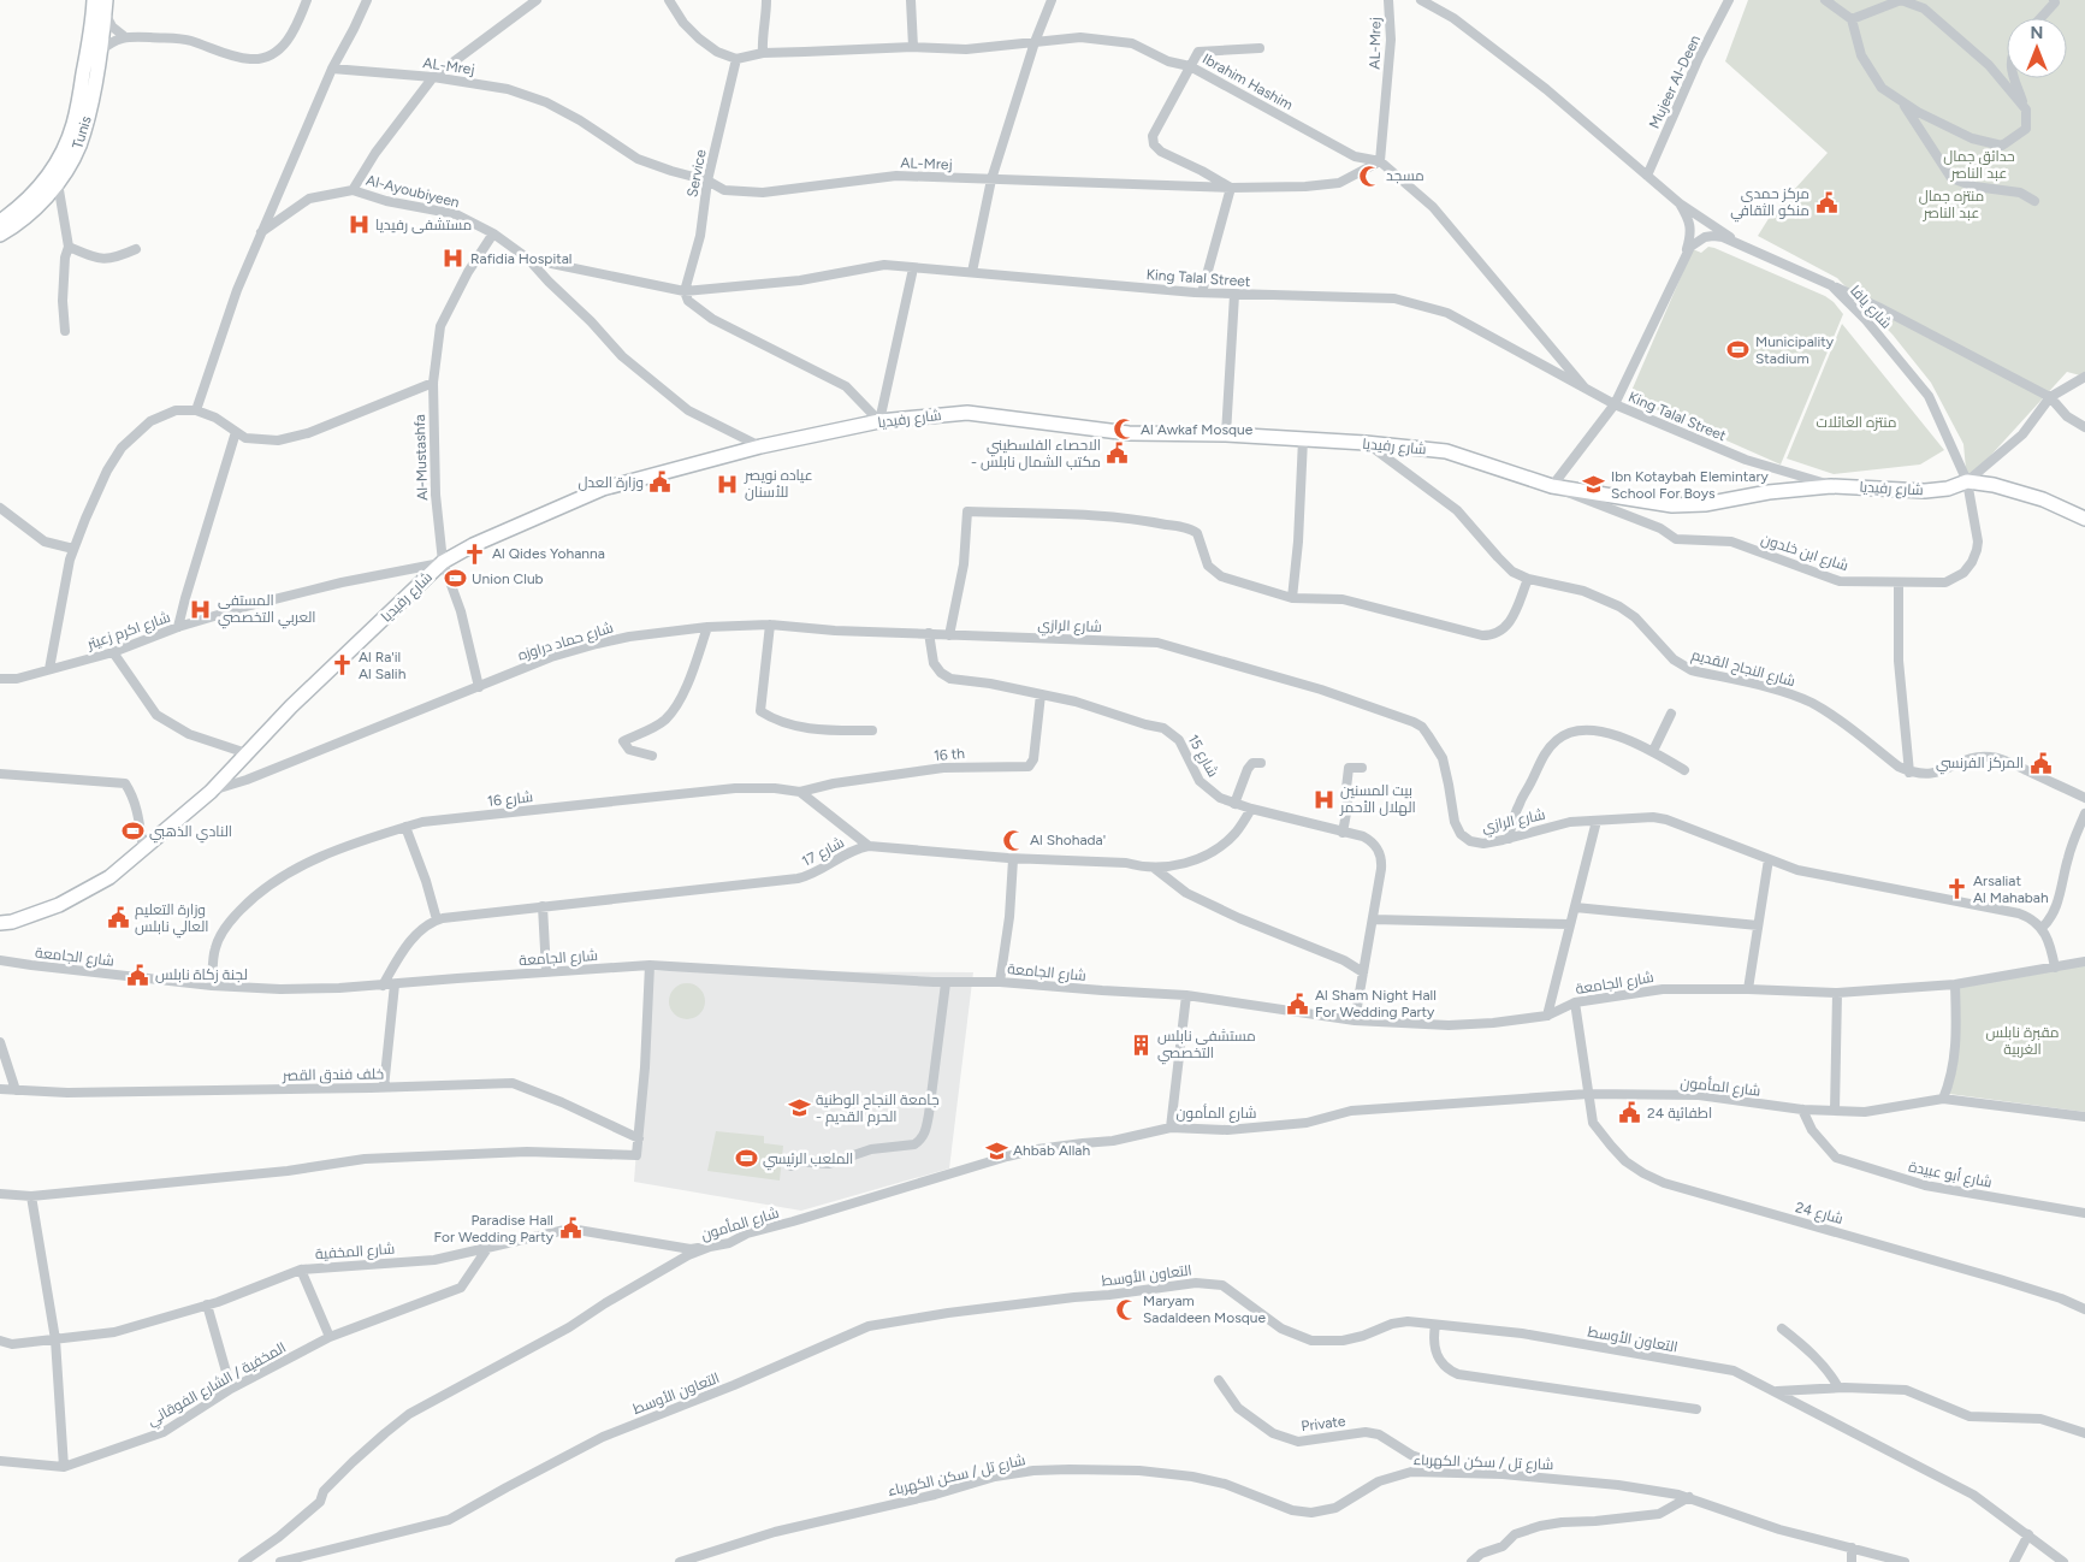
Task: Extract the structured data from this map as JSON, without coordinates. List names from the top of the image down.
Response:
{
  "streets": {
    "main road": ["Tunis", "شارع رفيديا"],
    "street": [
      "AL-Mrej",
      "Ibrahim Hashim",
      "Mujeer Al-Deen",
      "Service",
      "Al-Ayoubiyeen",
      "King Talal Street",
      "شارع يافا",
      "Al-Mustashfa",
      "شارع ابن خلدون",
      "شارع الرازي",
      "شارع اكرم زعيتر",
      "شارع حماد دراوزه",
      "شارع النجاح القديم",
      "16 th",
      "شارع 15",
      "شارع 16",
      "شارع 17",
      "شارع الجامعة",
      "خلف فندق القصر",
      "شارع المأمون",
      "شارع أبو عبيدة",
      "شارع 24",
      "شارع المخفية",
      "التعاون الأوسط",
      "المخفية / الشارع الفوقاني",
      "Private",
      "شارع تل / سكن الكهرباء"
    ]
  },
  "crossings": [
    ["AL-Mrej", "Ibrahim Hashim"],
    ["AL-Mrej", "Service"],
    ["AL-Mrej", "Al-Ayoubiyeen"],
    ["Ibrahim Hashim", "Service"],
    ["Ibrahim Hashim", "King Talal Street"],
    ["Service", "King Talal Street"],
    ["Al-Ayoubiyeen", "King Talal Street"],
    ["Al-Ayoubiyeen", "شارع رفيديا"],
    ["Al-Ayoubiyeen", "Al-Mustashfa"],
    ["King Talal Street", "شارع رفيديا"],
    ["شارع يافا", "شارع رفيديا"],
    ["شارع يافا", "شارع ابن خلدون"],
    ["شارع رفيديا", "Al-Mustashfa"],
    ["شارع رفيديا", "شارع ابن خلدون"],
    ["شارع رفيديا", "شارع اكرم زعيتر"],
    ["شارع رفيديا", "شارع حماد دراوزه"],
    ["شارع رفيديا", "شارع النجاح القديم"],
    ["Al-Mustashfa", "شارع اكرم زعيتر"],
    ["Al-Mustashfa", "شارع حماد دراوزه"],
    ["شارع الرازي", "شارع حماد دراوزه"],
    ["شارع حماد دراوزه", "شارع 15"],
    ["16 th", "شارع 15"],
    ["16 th", "شارع 16"],
    ["شارع 15", "شارع 17"],
    ["شارع 15", "شارع الجامعة"],
    ["شارع 16", "شارع الجامعة"],
    ["شارع الجامعة", "شارع 24"],
    ["شارع المأمون", "شارع أبو عبيدة"],
    ["شارع المأمون", "شارع 24"],
    ["شارع المأمون", "شارع المخفية"],
    ["شارع المخفية", "المخفية / الشارع الفوقاني"]
  ],
  "parks": [
    "حدائق جمال عبد الناصر",
    "منتزه جمال عبد الناصر",
    "منتزه العائلات",
    "مقبرة نابلس الغربية"
  ],
  "places": {
    "mosque": [
      "مسجد",
      "Al Awkaf Mosque",
      "Al Shohada'",
      "Maryam Sadaldeen Mosque"
    ],
    "public building": [
      "مركز حمدي منكو الثقافي",
      "الاحصاء الفلسطيني - مكتب الشمال نابلس",
      "وزارة العدل",
      "المركز الفرنسي",
      "وزارة التعليم العالي نابلس",
      "لجنة زكاة نابلس",
      "Al Sham Night Hall For Wedding Party",
      "اطفائية 24",
      "Paradise Hall For Wedding Party"
    ],
    "hospital": [
      "مستشفى رفيديا",
      "Rafidia Hospital",
      "عياده نويصر للأسنان",
      "المستفى العربي التخصصي",
      "بيت المسنين الهلال الأحمر"
    ],
    "sports": [
      "Municipality Stadium",
      "Union Club",
      "النادي الذهبي",
      "الملعب الرئيسي"
    ],
    "school or university": ["Ibn Kotaybah Elemintary School For Boys", "جامعة النجاح الوطنية - الحرم القديم", "Ahbab Allah"],
    "church": ["Al Qides Yohanna", "Al Ra'il Al Salih", "Arsaliat Al Mahabah"],
    "building": ["مستشفى نابلس التخصصي"]
  },
  "north": "top"
}
